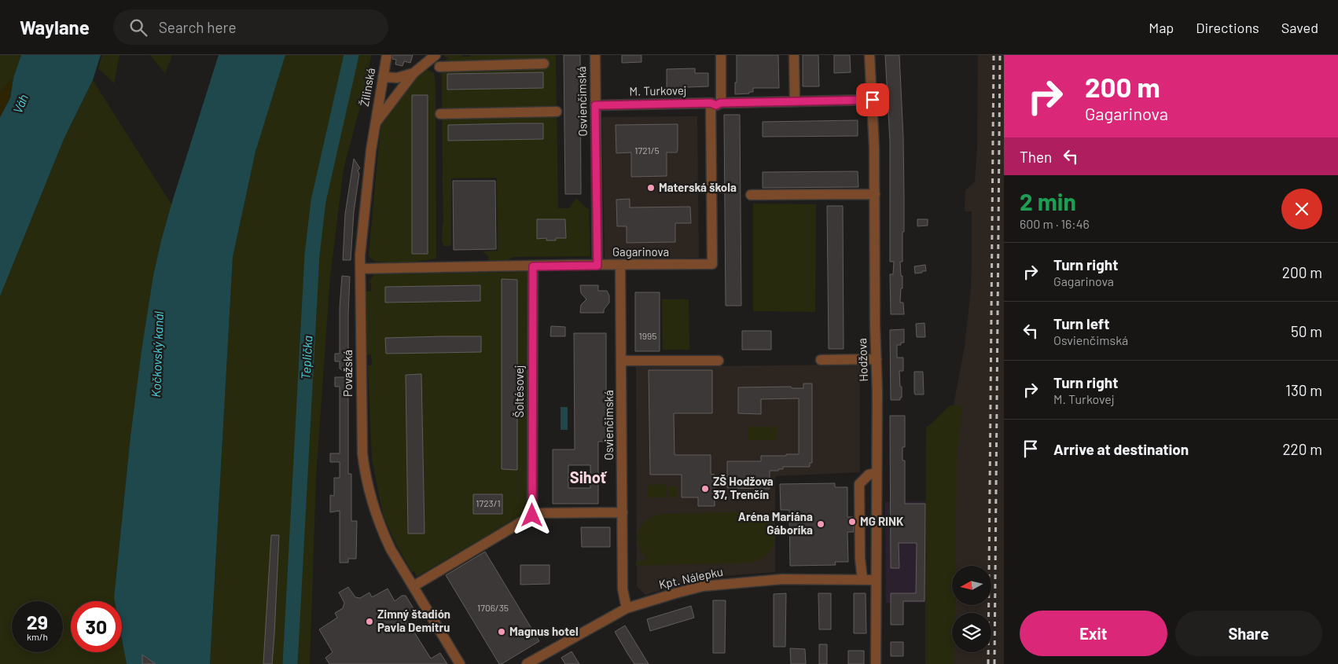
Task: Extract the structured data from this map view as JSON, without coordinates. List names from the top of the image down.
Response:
{
  "streets": {
    "street": [
      "Žilinská",
      "M. Turkovej",
      "Osvienčimská",
      "Gagarinova",
      "Hodžova",
      "Považská",
      "Šoltésovej",
      "Kpt. Nálepku"
    ]
  },
  "crossings": [
    ["Žilinská", "Považská"],
    ["M. Turkovej", "Osvienčimská"],
    ["M. Turkovej", "Gagarinova"],
    ["M. Turkovej", "Hodžova"],
    ["Osvienčimská", "Gagarinova"],
    ["Osvienčimská", "Kpt. Nálepku"],
    ["Gagarinova", "Považská"],
    ["Gagarinova", "Šoltésovej"],
    ["Hodžova", "Kpt. Nálepku"]
  ],
  "districts": ["Sihoť"],
  "water": ["Váh", "Kočkovský kanál", "Teplička"],
  "places": [
    "Materská škola",
    "ZŠ Hodžova 37, Trenčín",
    "MG RINK",
    "Aréna Mariána Gáboríka",
    "Zimný štadión Pavla Demitru",
    "Magnus hotel"
  ],
  "house_numbers": [
    "1721/5",
    "1995",
    "1723/1",
    "1706/35"
  ],
  "north": "left",
  "page": {
    "header": "Waylane",
    "search": "Search here",
    "nav": ["Map", "Directions", "Saved"],
    "turn": ["200 m", "Gagarinova"],
    "then": "Then",
    "heading": ["2 min", "600 m · 16:46"],
    "list": [
      {
        "name": "Turn right",
        "note": "Gagarinova",
        "value": "200 m"
      },
      {
        "name": "Turn left",
        "note": "Osvienčimská",
        "value": "50 m"
      },
      {
        "name": "Turn right",
        "note": "M. Turkovej",
        "value": "130 m"
      },
      {
        "name": "Arrive at destination",
        "value": "220 m"
      }
    ],
    "speed": "29 km/h",
    "limit": "30",
    "buttons": ["Exit", "Share"]
  }
}
